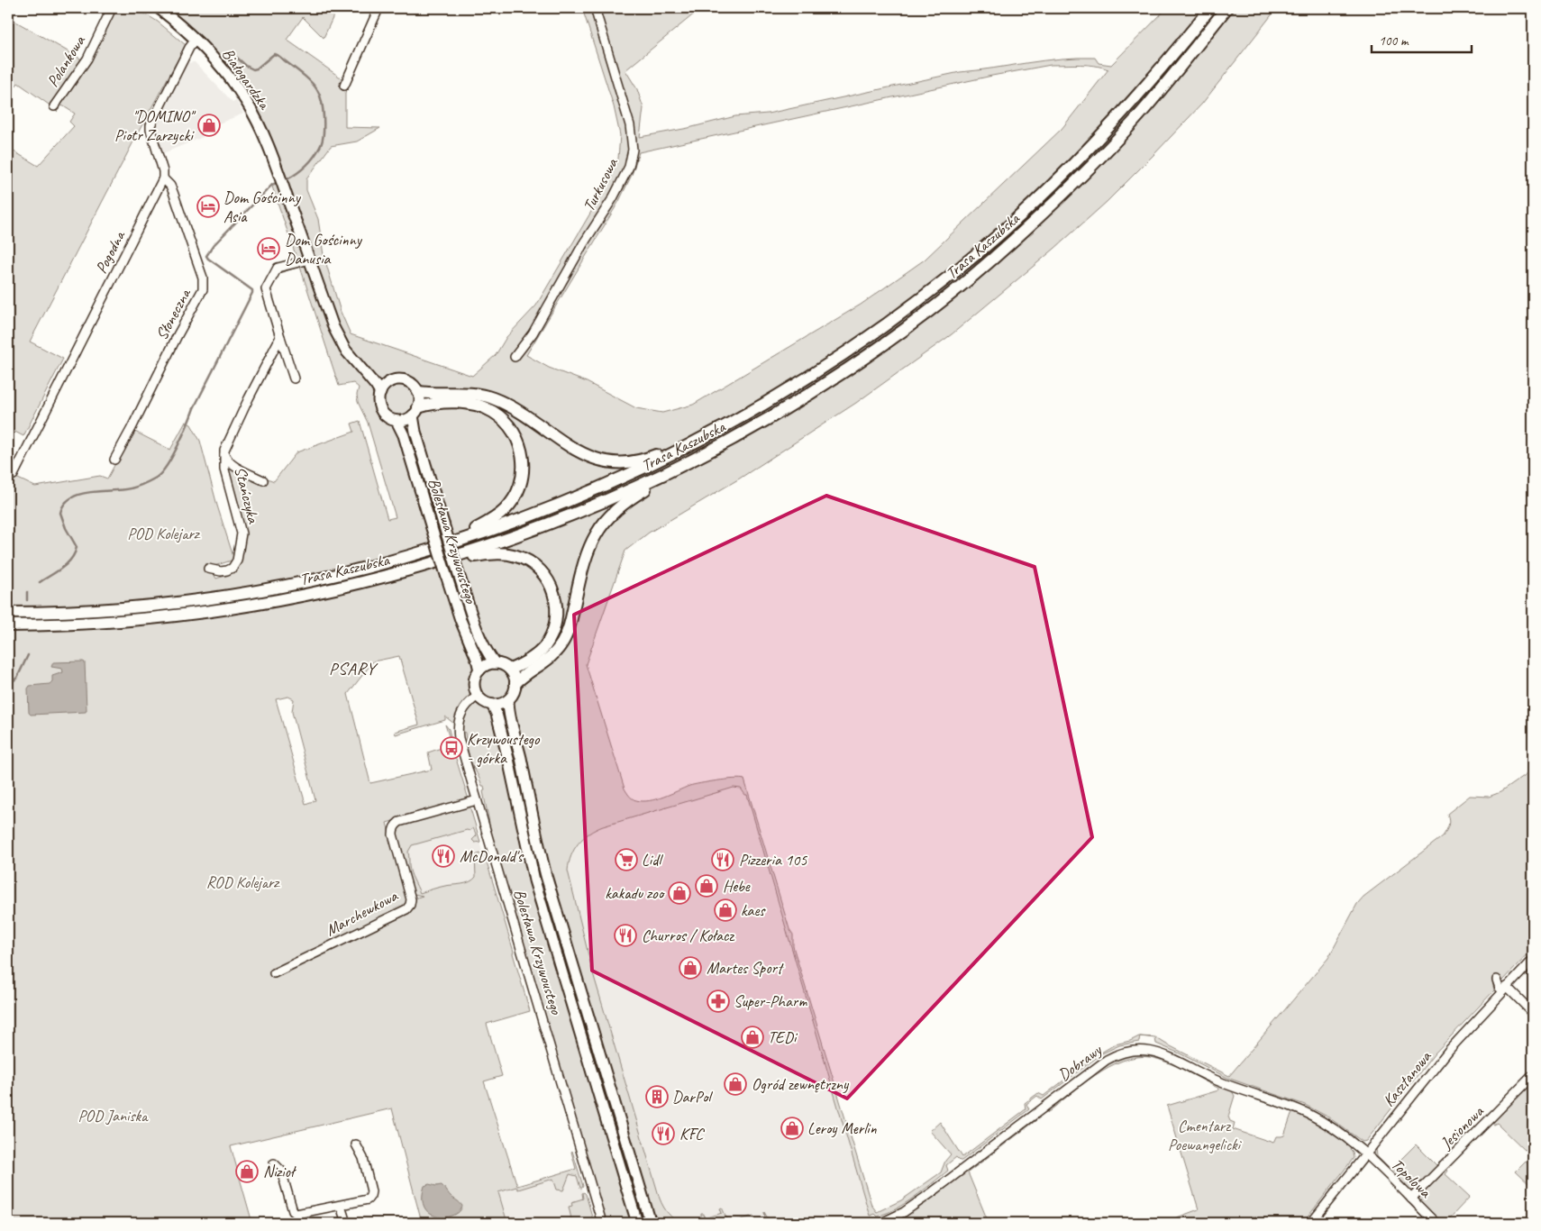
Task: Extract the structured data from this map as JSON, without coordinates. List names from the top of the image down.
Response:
{
  "streets": {
    "highway": ["Trasa Kaszubska"],
    "main road": ["Białogardzka", "Bolesława Krzywoustego"],
    "street": [
      "Polankowa",
      "Turkusowa",
      "Pogodna",
      "Słoneczna",
      "Stańczyka",
      "Marchewkowa",
      "Dobrawy",
      "Kasztanowa",
      "Jesionowa",
      "Topolowa"
    ]
  },
  "crossings": [
    ["Pogodna", "Słoneczna"],
    ["Bolesława Krzywoustego", "Marchewkowa"],
    ["Dobrawy", "Kasztanowa"],
    ["Dobrawy", "Topolowa"],
    ["Kasztanowa", "Topolowa"],
    ["Jesionowa", "Topolowa"]
  ],
  "districts": ["PSARY"],
  "parks": [
    "POD Kolejarz",
    "ROD Kolejarz",
    "POD Janiska",
    "Cmentarz Poewangelicki"
  ],
  "places": {
    "shop": [
      "\"DOMINO\" Piotr Zarzycki",
      "Hebe",
      "kakadu zoo",
      "kaes",
      "Martes Sport",
      "TEDi",
      "Ogród zewnętrzny",
      "Leroy Merlin",
      "Nizioł"
    ],
    "hotel": ["Dom Gościnny Asia", "Dom Gościnny Danusia"],
    "bus stop": ["Krzywoustego - górka"],
    "restaurant": [
      "McDonald's",
      "Pizzeria 105",
      "Churros / Kołacz",
      "KFC"
    ],
    "supermarket": ["Lidl"],
    "pharmacy": ["Super-Pharm"],
    "building": ["DarPol"]
  },
  "scale_bar": "100 m"
}
